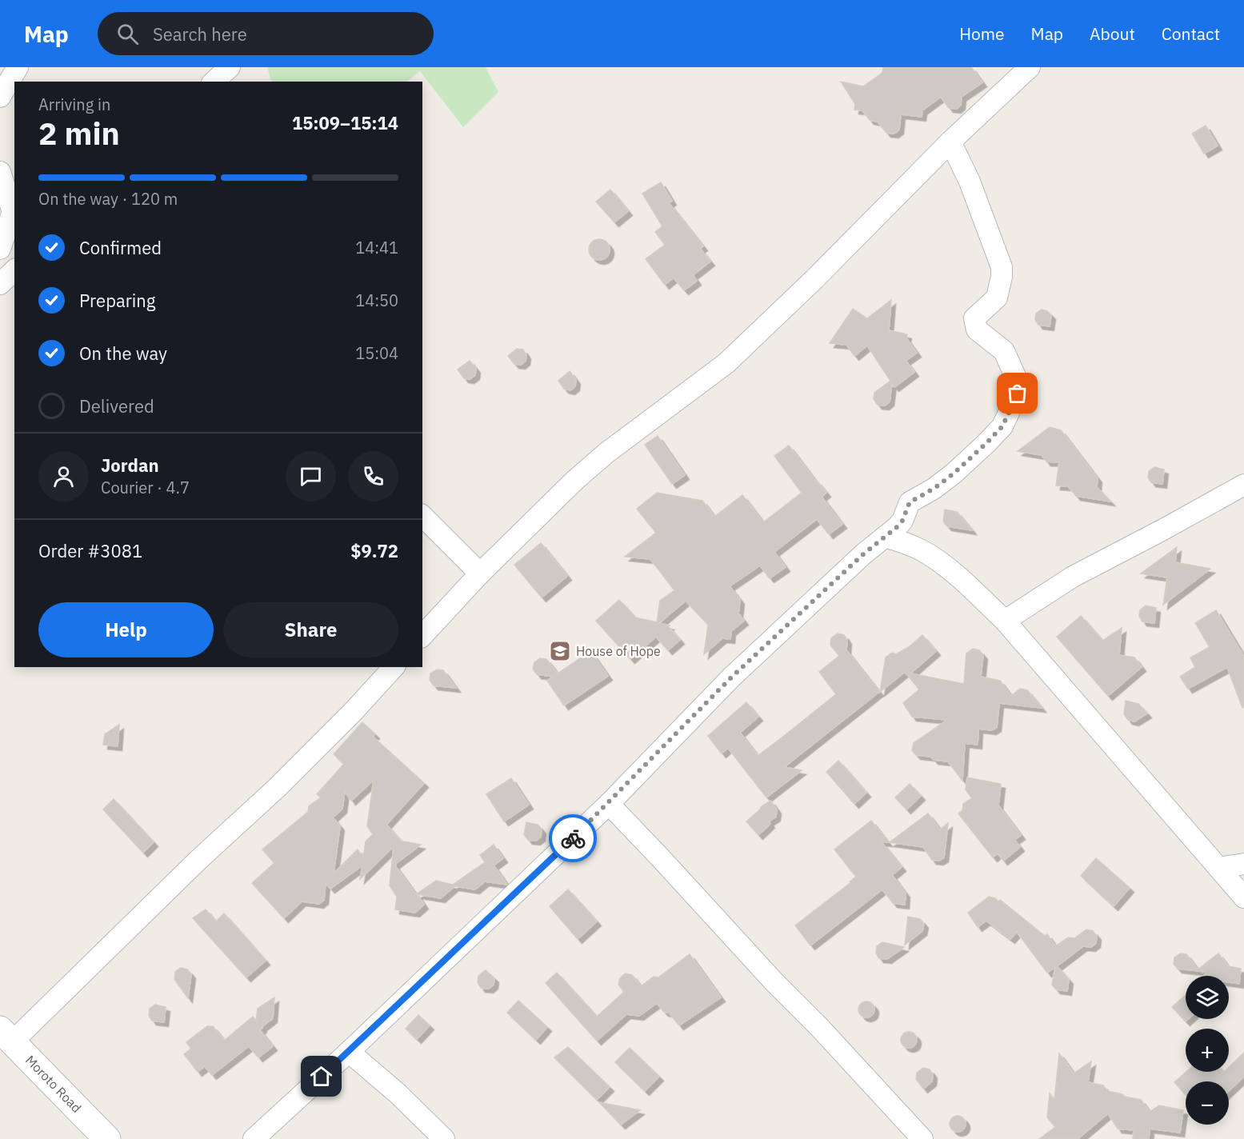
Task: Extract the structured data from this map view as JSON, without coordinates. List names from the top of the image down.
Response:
{
  "streets": {
    "main road": ["Moroto Road"]
  },
  "places": {
    "school or university": ["House of Hope"]
  },
  "page": {
    "header": "Map",
    "search": "Search here",
    "nav": [
      "Home",
      "Map",
      "About",
      "Contact"
    ],
    "heading": ["2 min", "Arriving in", "15:09–15:14"],
    "panel": [
      "Jordan",
      "Courier · 4.7",
      "Order #3081",
      "$9.72"
    ],
    "bar": "On the way · 120 m",
    "list": [
      ["Confirmed", "14:41"],
      ["Preparing", "14:50"],
      ["On the way", "15:04"],
      "Delivered"
    ],
    "buttons": ["Help", "Share"],
    "map_buttons": ["+", "−"]
  }
}
